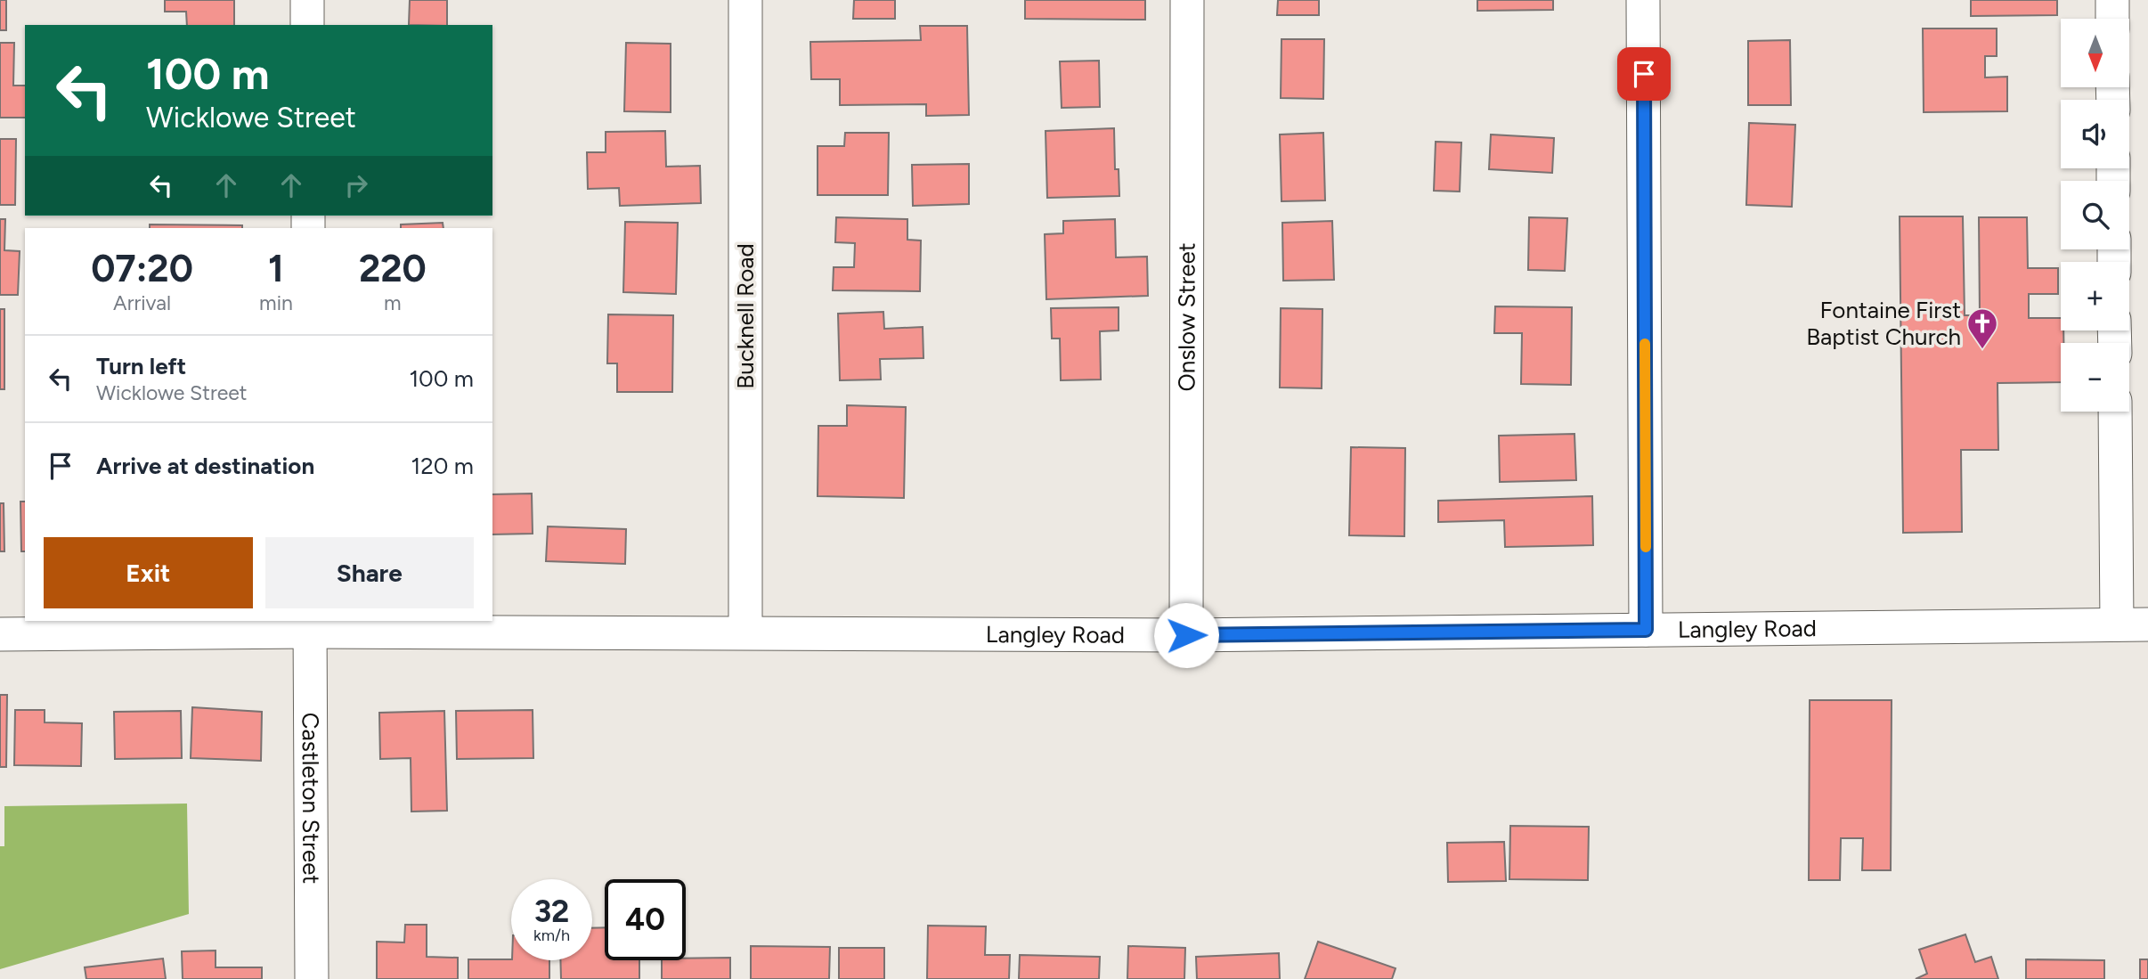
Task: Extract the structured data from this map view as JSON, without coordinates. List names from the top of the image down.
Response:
{
  "streets": {
    "street": [
      "Bucknell Road",
      "Onslow Street",
      "Langley Road",
      "Castleton Street"
    ]
  },
  "crossings": [
    ["Bucknell Road", "Langley Road"],
    ["Onslow Street", "Langley Road"],
    ["Langley Road", "Castleton Street"]
  ],
  "places": {
    "church": ["Fontaine First Baptist Church"]
  },
  "north": "bottom",
  "page": {
    "map_buttons": ["+", "−"],
    "turn": ["100 m", "Wicklowe Street"],
    "eta": [
      "07:20",
      "Arrival",
      "1",
      "min",
      "220",
      "m"
    ],
    "list": [
      {
        "name": "Turn left",
        "note": "Wicklowe Street",
        "value": "100 m"
      },
      {
        "name": "Arrive at destination",
        "value": "120 m"
      }
    ],
    "buttons": ["Exit", "Share"],
    "speed": "32 km/h",
    "limit": "40"
  }
}
